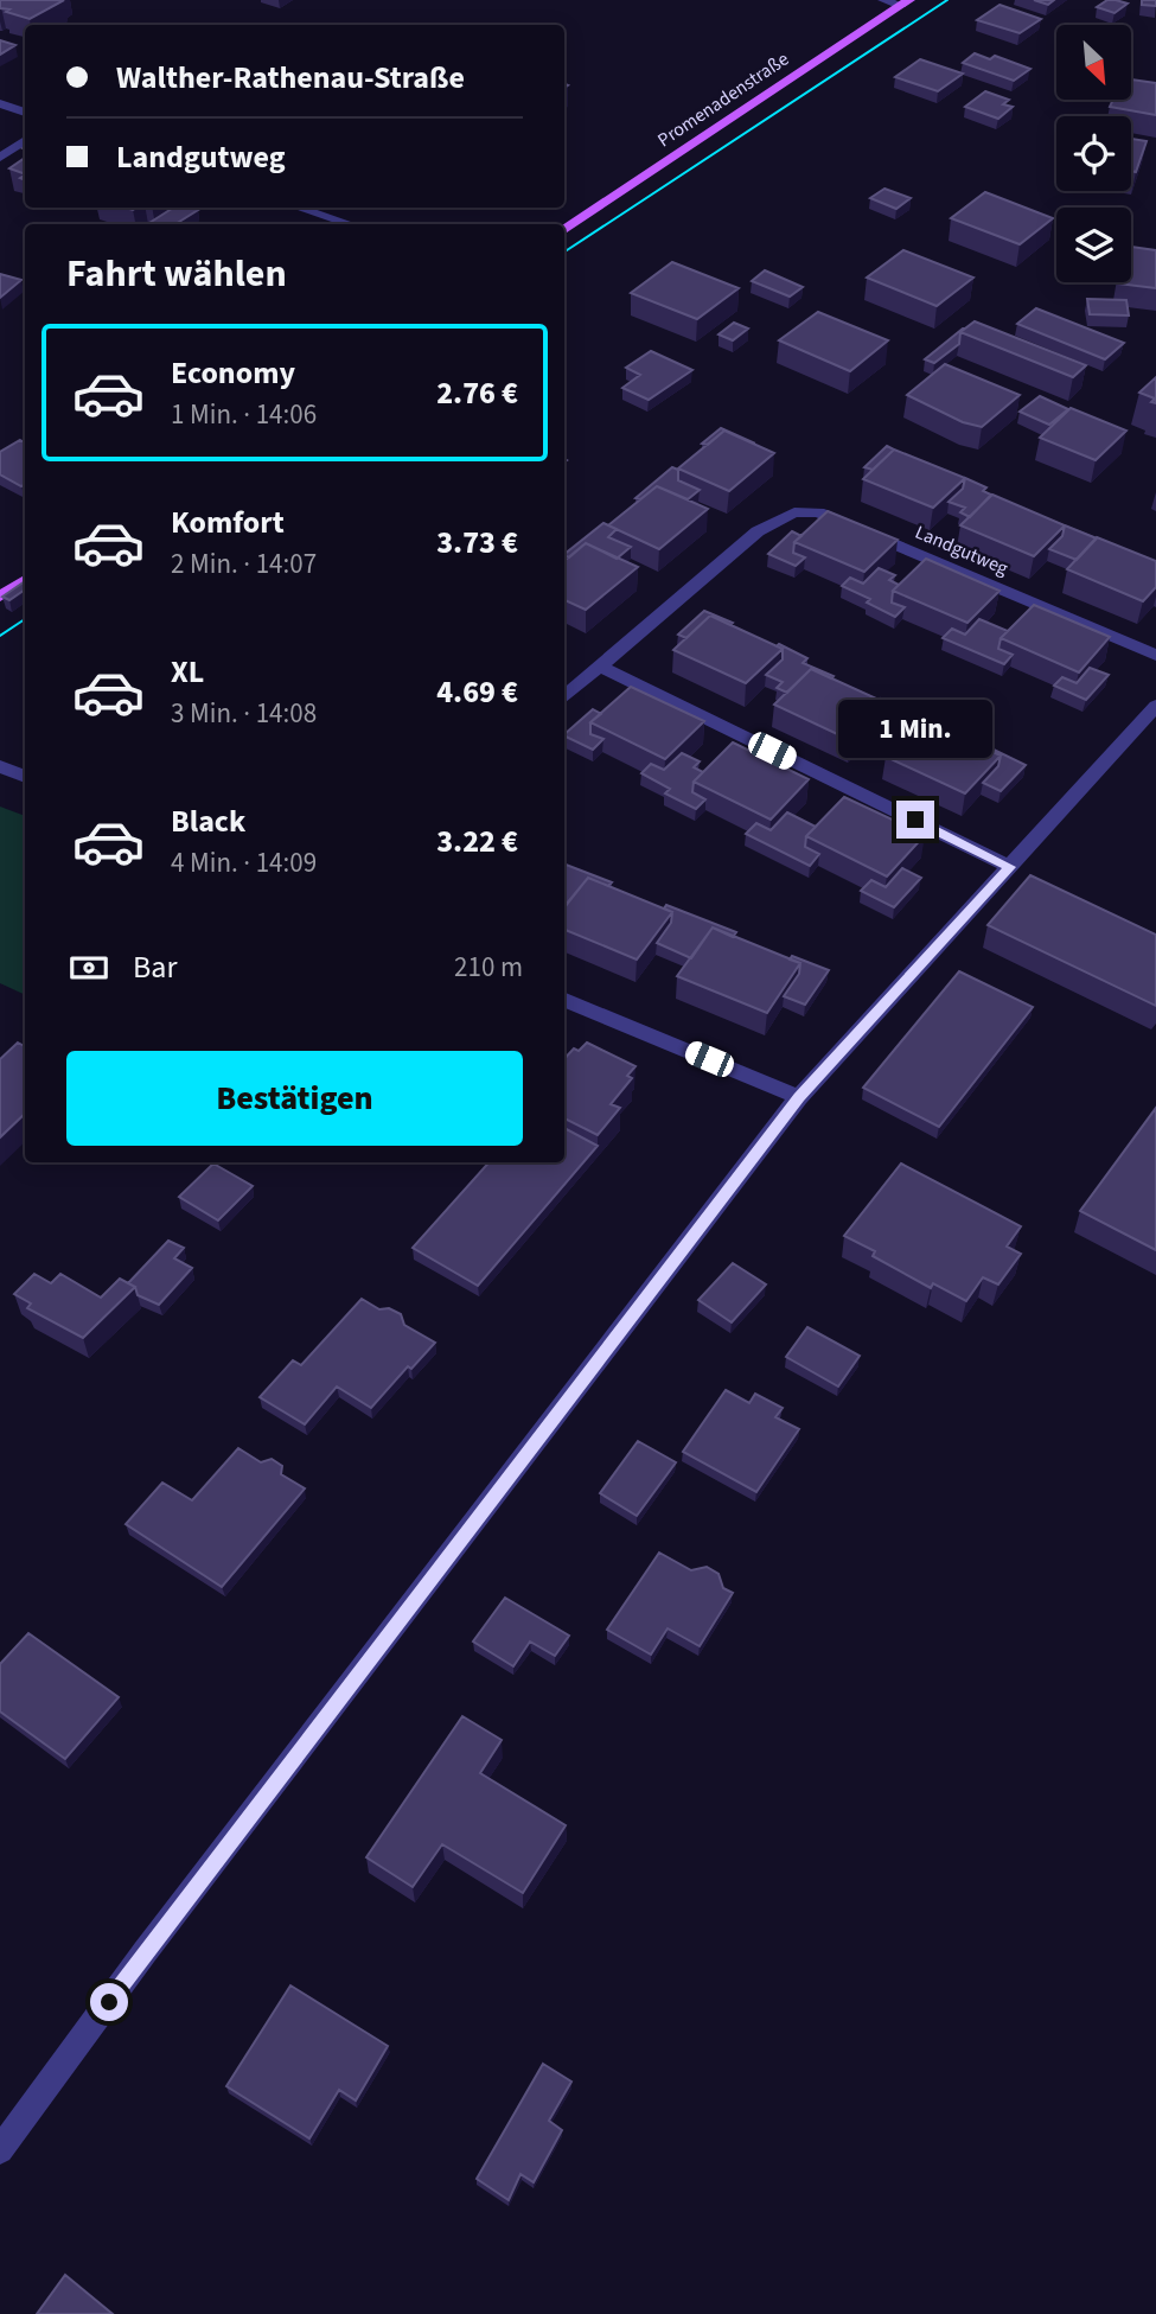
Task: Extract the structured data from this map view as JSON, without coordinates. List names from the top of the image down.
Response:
{
  "streets": {
    "main road": ["Promenadenstraße"],
    "street": ["Landgutweg"]
  },
  "north": "bottom right",
  "page": {
    "banner": ["Walther-Rathenau-Straße", "Landgutweg"],
    "heading": "Fahrt wählen",
    "list": [
      {
        "name": "Economy",
        "note": "1 Min. · 14:06",
        "value": "2.76 €"
      },
      {
        "name": "Komfort",
        "note": "2 Min. · 14:07",
        "value": "3.73 €"
      },
      {
        "name": "XL",
        "note": "3 Min. · 14:08",
        "value": "4.69 €"
      },
      {
        "name": "Black",
        "note": "4 Min. · 14:09",
        "value": "3.22 €"
      }
    ],
    "bubble": "1 Min.",
    "pay": ["Bar", "210 m"],
    "buttons": "Bestätigen"
  }
}
